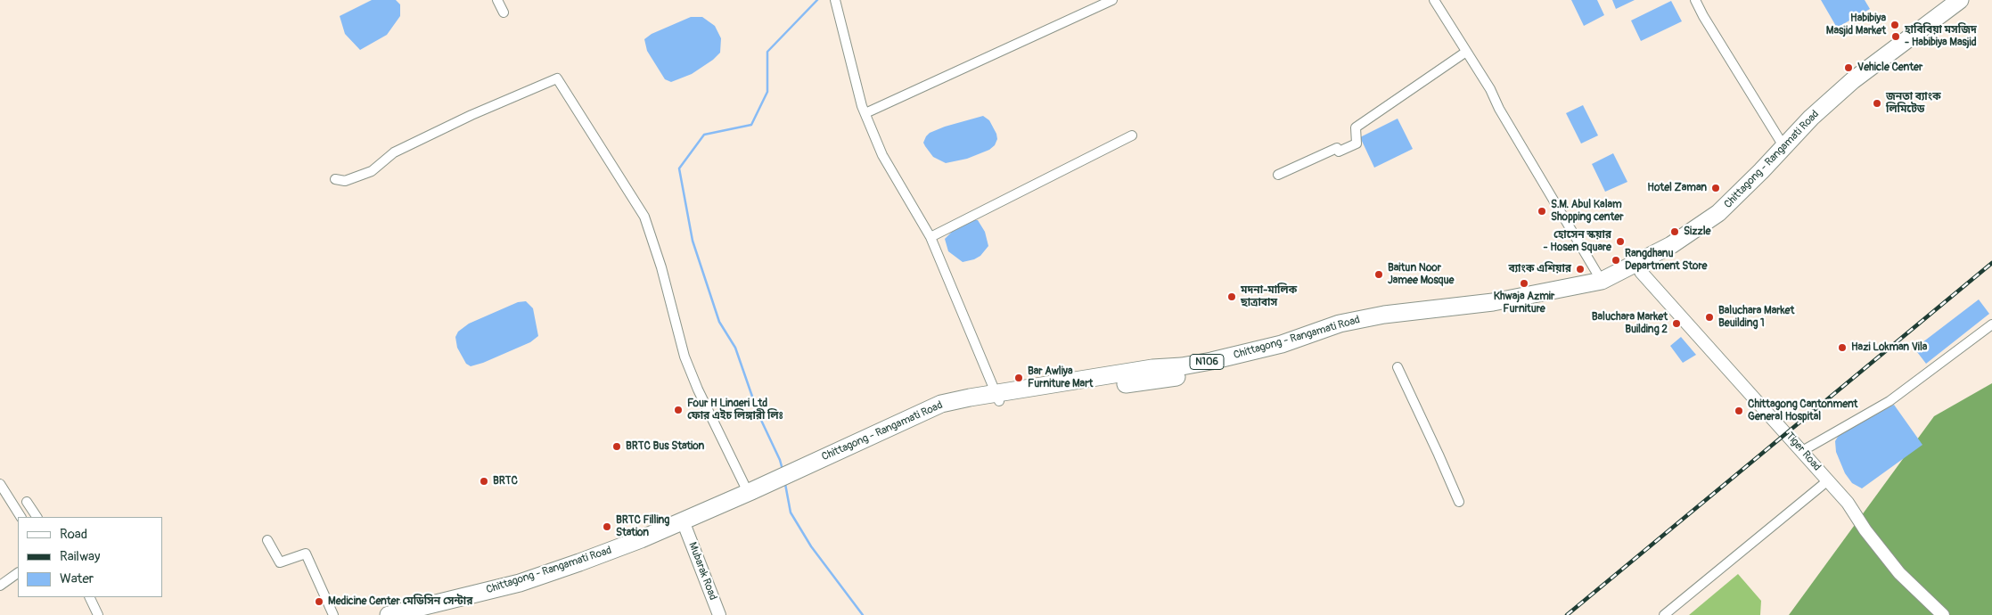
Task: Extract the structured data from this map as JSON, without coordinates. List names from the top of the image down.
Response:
{
  "streets": {
    "highway": ["Chittagong - Rangamati Road", "N106"],
    "street": ["Tiger Road", "Mubarak Road"]
  },
  "crossings": [
    ["Chittagong - Rangamati Road", "Tiger Road"],
    ["Chittagong - Rangamati Road", "Mubarak Road"]
  ],
  "places": [
    "Habibiya Masjid Market",
    "হাবিবিয়া মসজিদ - Habibiya Masjid",
    "Vehicle Center",
    "জনতা ব্যাংক লিমিটেড",
    "Hotel Zaman",
    "S.M. Abul Kalam Shopping center",
    "Sizzle",
    "হোসেন স্কয়ার - Hosen Square",
    "Rangdhanu Department Store",
    "ব্যাংক এশিয়ার",
    "Baitun Noor Jamee Mosque",
    "Khwaja Azmir Furniture",
    "মদনা-মালিক ছাত্রাবাস",
    "Baluchara Market Beuilding 1",
    "Baluchara Market Building 2",
    "Hazi Lokman Vila",
    "Bar Awliya Furniture Mart",
    "Four H Lingeri Ltd ফোর এইচ লিঙ্গারী লিঃ",
    "Chittagong Cantonment General Hospital",
    "BRTC Bus Station",
    "BRTC",
    "BRTC Filling Station",
    "Medicine Center মেডিসিন সেন্টার"
  ],
  "legend": ["Road", "Railway", "Water"]
}
